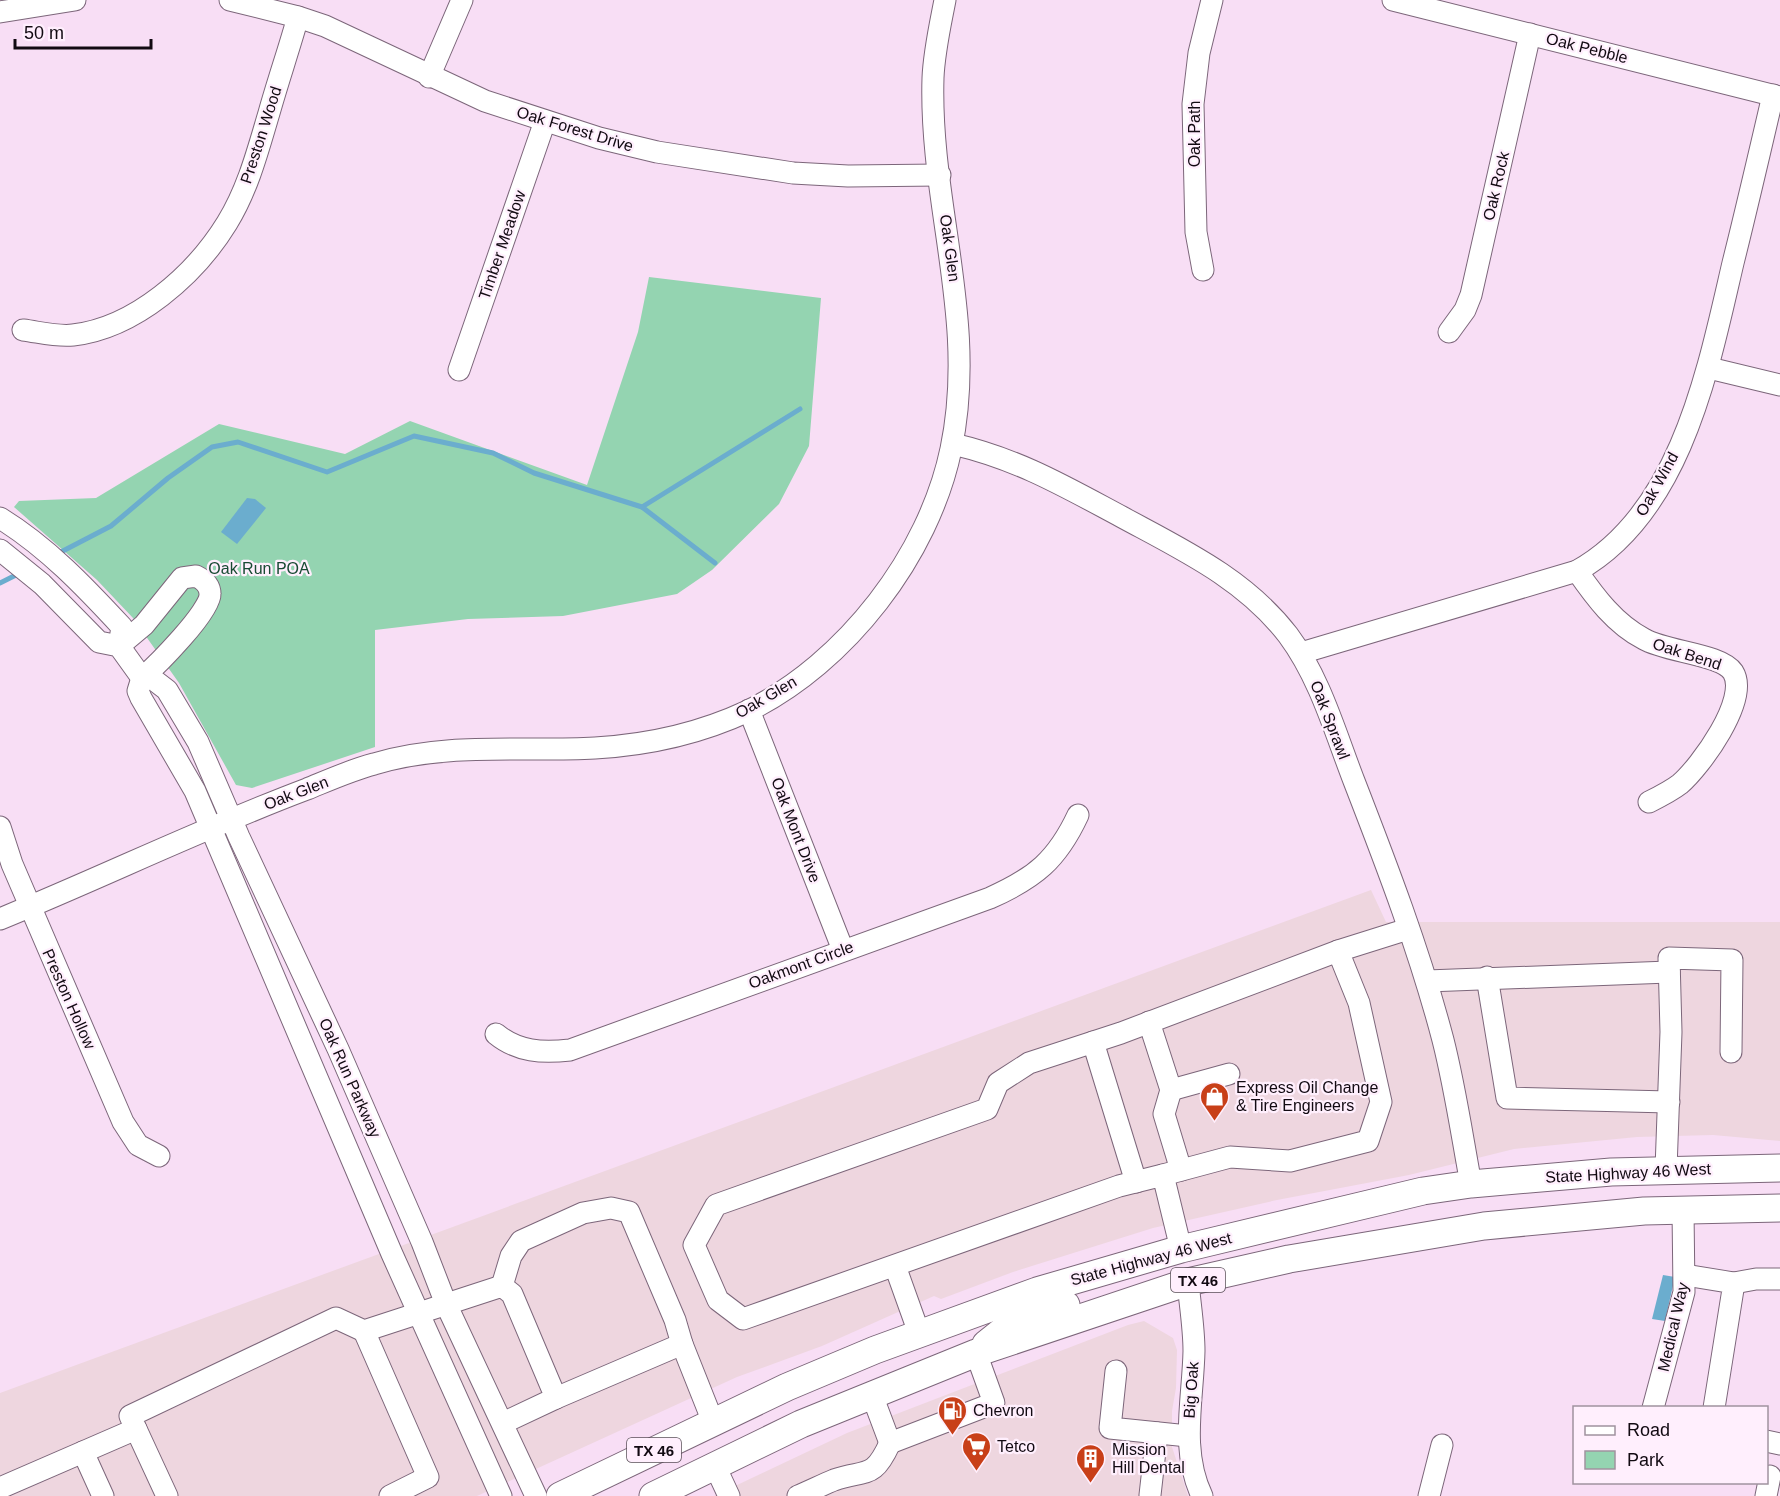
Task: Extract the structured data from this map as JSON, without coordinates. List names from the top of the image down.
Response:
{
  "streets": {
    "main road": ["State Highway 46 West", "TX 46"],
    "street": [
      "Oak Pebble",
      "Oak Forest Drive",
      "Oak Path",
      "Preston Wood",
      "Oak Rock",
      "Timber Meadow",
      "Oak Glen",
      "Oak Wind",
      "Oak Bend",
      "Oak Sprawl",
      "Oak Mont Drive",
      "Oakmont Circle",
      "Preston Hollow",
      "Oak Run Parkway",
      "Medical Way",
      "Big Oak"
    ]
  },
  "crossings": [
    ["Oak Pebble", "Oak Rock"],
    ["Oak Pebble", "Oak Wind"],
    ["Oak Forest Drive", "Preston Wood"],
    ["Oak Forest Drive", "Timber Meadow"],
    ["Oak Forest Drive", "Oak Glen"],
    ["Oak Glen", "Oak Sprawl"],
    ["Oak Glen", "Oak Mont Drive"],
    ["Oak Glen", "Preston Hollow"],
    ["Oak Glen", "Oak Run Parkway"],
    ["Oak Wind", "Oak Bend"],
    ["Oak Wind", "Oak Sprawl"],
    ["Oak Sprawl", "State Highway 46 West"],
    ["Oak Mont Drive", "Oakmont Circle"],
    ["State Highway 46 West", "Medical Way"],
    ["State Highway 46 West", "Big Oak"]
  ],
  "parks": ["Oak Run POA"],
  "places": {
    "shop": ["Express Oil Change & Tire Engineers"],
    "fuel station": ["Chevron"],
    "supermarket": ["Tetco"],
    "building": ["Mission Hill Dental"]
  },
  "legend": ["Road", "Park"],
  "scale_bar": "50 m"
}
